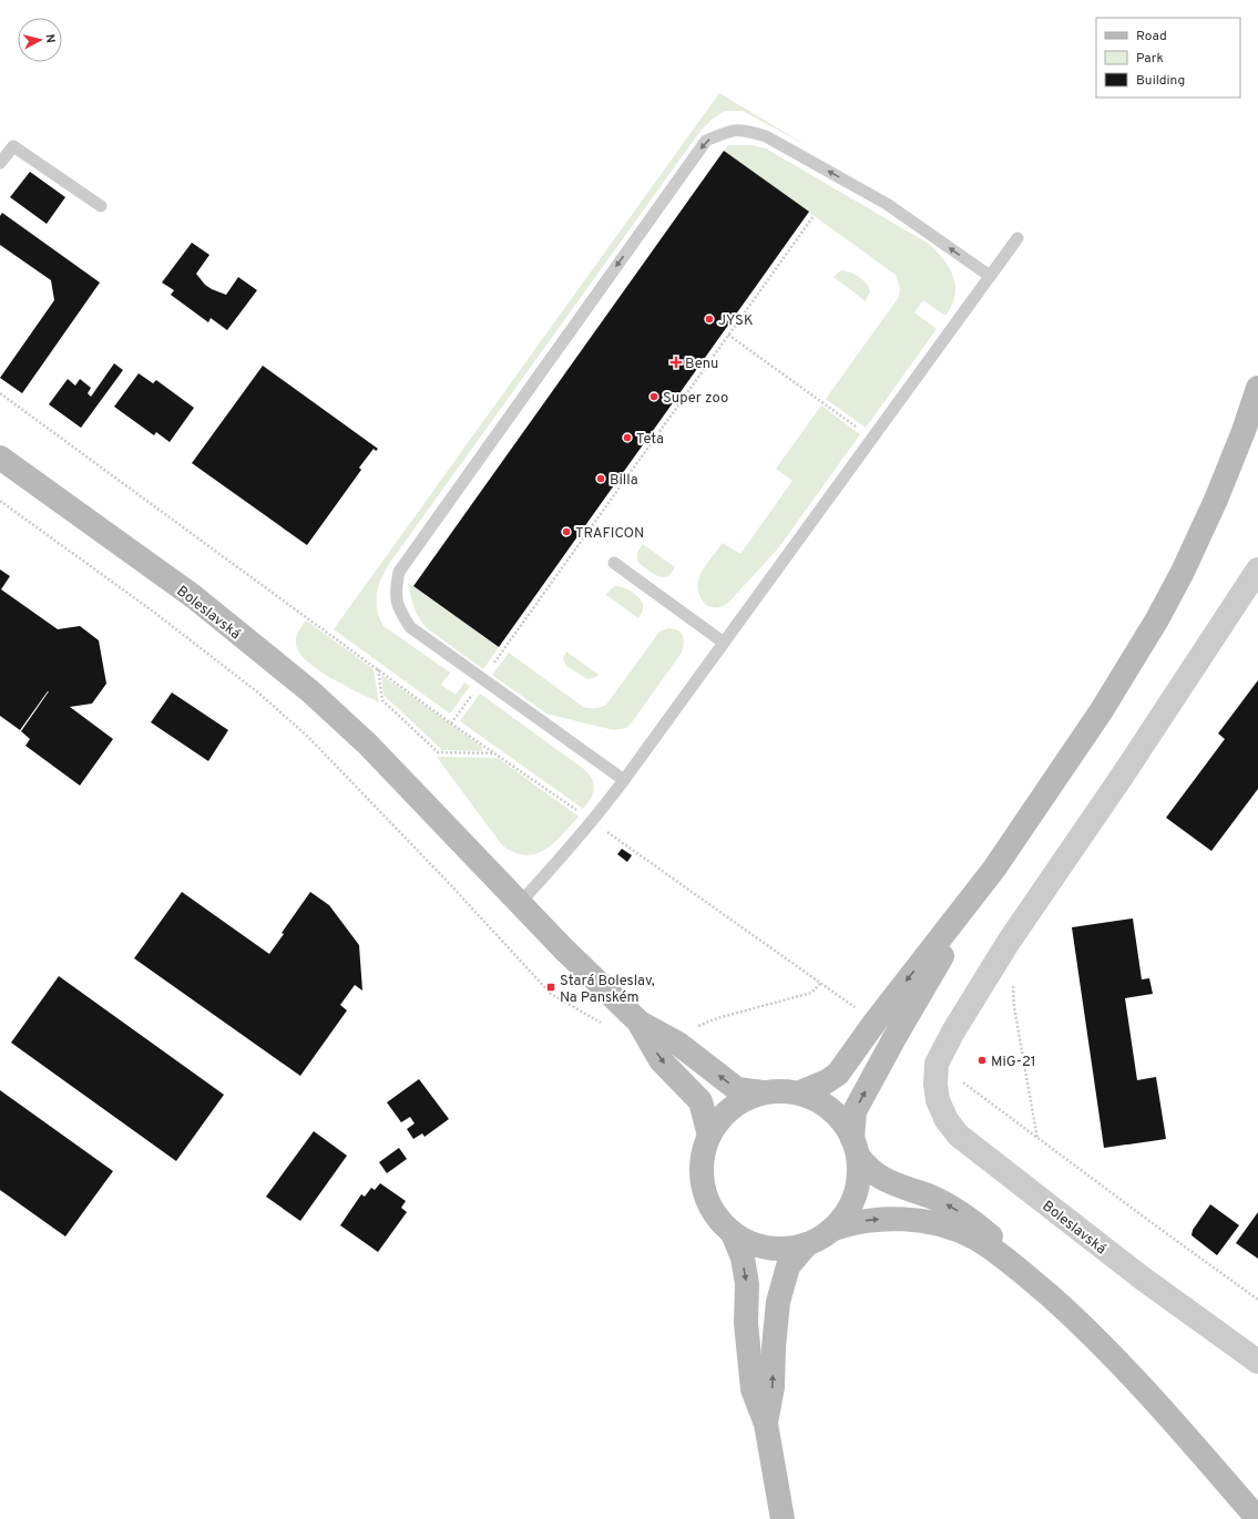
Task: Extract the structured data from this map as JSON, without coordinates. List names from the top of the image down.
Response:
{
  "streets": {
    "main road": ["Boleslavská"]
  },
  "places": {
    "other": [
      "JYSK",
      "Super zoo",
      "Teta",
      "Billa",
      "TRAFICON",
      "MiG-21"
    ],
    "health": ["Benu"],
    "transit": ["Stará Boleslav, Na Panském"]
  },
  "legend": ["Road", "Park", "Building"],
  "north": "right"
}
